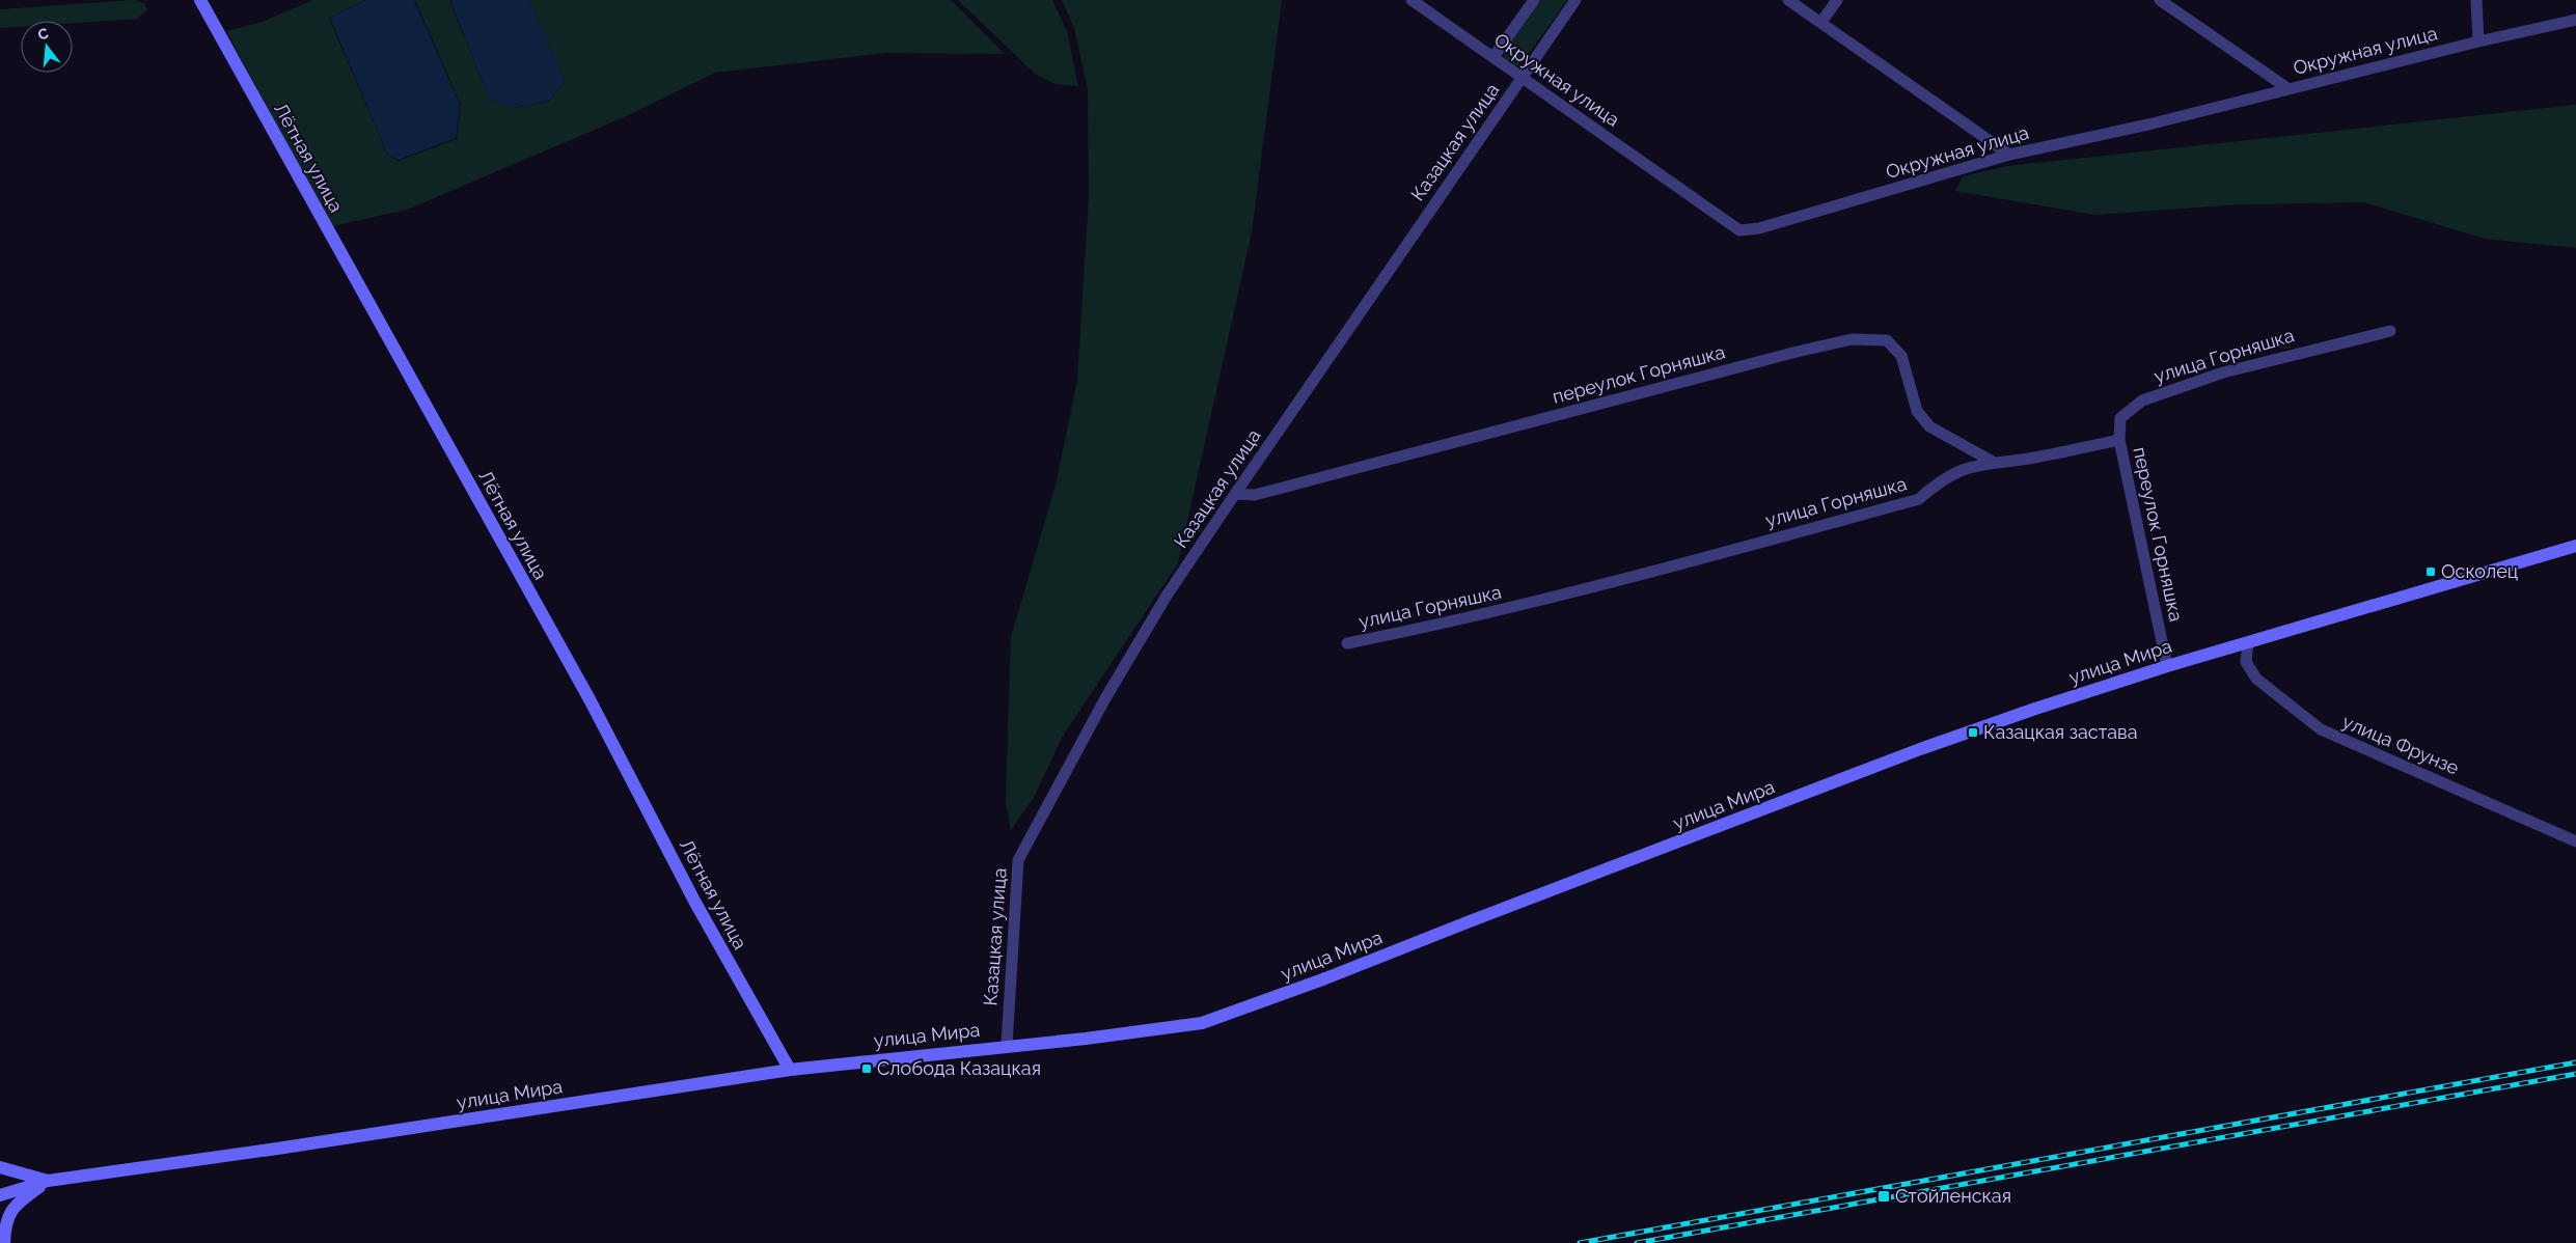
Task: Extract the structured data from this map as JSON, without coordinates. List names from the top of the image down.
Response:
{
  "streets": {
    "main road": ["Лётная улица", "улица Мира"],
    "street": [
      "Окружная улица",
      "Казацкая улица",
      "улица Горняшка",
      "переулок Горняшка",
      "улица Фрунзе"
    ]
  },
  "crossings": [
    ["Окружная улица", "Казацкая улица"],
    ["Казацкая улица", "переулок Горняшка"],
    ["Казацкая улица", "улица Мира"],
    ["Лётная улица", "улица Мира"],
    ["улица Горняшка", "переулок Горняшка"],
    ["переулок Горняшка", "улица Мира"],
    ["улица Мира", "улица Фрунзе"]
  ],
  "places": {
    "transit": [
      "Осколец",
      "Казацкая застава",
      "Слобода Казацкая",
      "Стойленская"
    ]
  },
  "north": "top"
}
